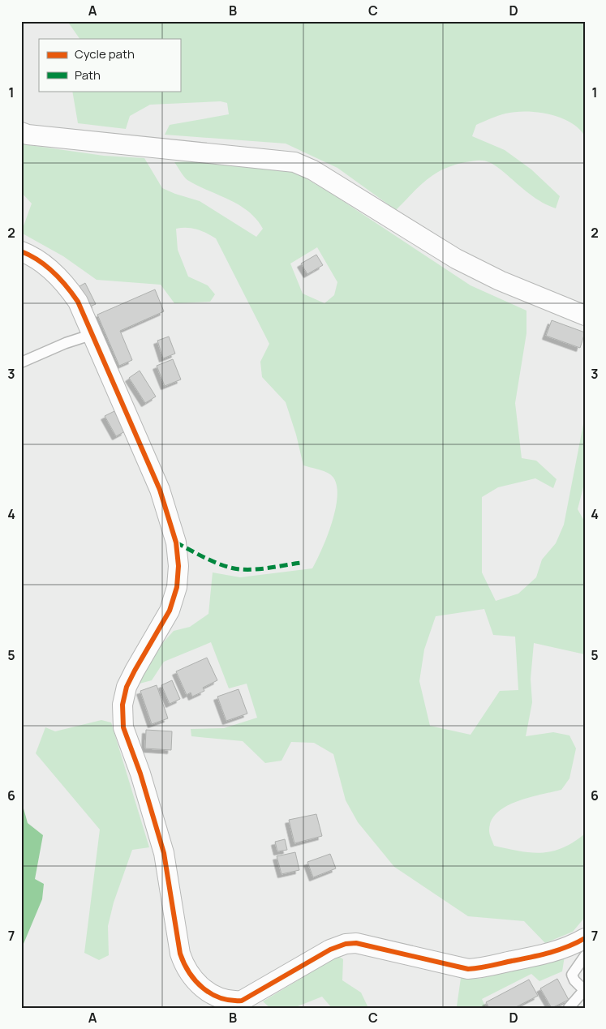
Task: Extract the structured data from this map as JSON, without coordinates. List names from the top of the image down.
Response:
{
  "legend": ["Cycle path", "Path"],
  "grid": {
    "columns": [
      "A",
      "B",
      "C",
      "D"
    ],
    "rows": [
      "1",
      "2",
      "3",
      "4",
      "5",
      "6",
      "7"
    ]
  }
}
